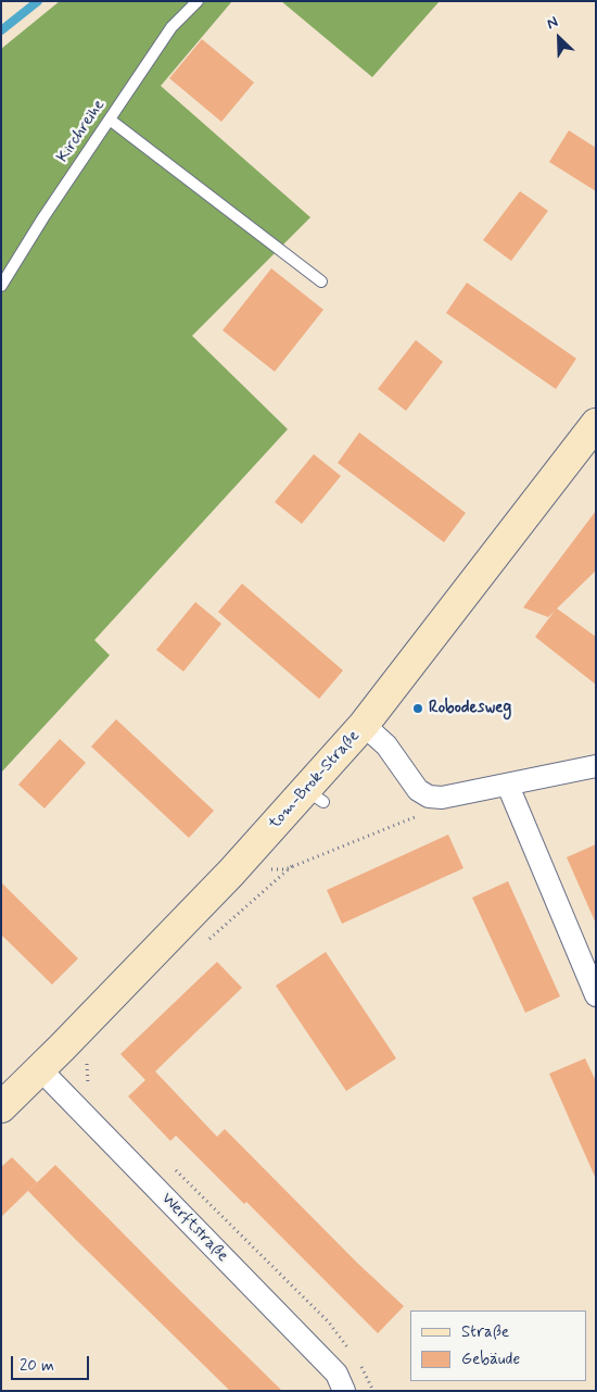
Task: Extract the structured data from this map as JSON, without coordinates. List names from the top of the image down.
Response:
{
  "streets": {
    "street": ["tom-Brok-Straße", "Werftstraße"],
    "lane": ["Kirchreihe"]
  },
  "crossings": [
    ["tom-Brok-Straße", "Werftstraße"]
  ],
  "places": ["Robodesweg"],
  "legend": ["Straße", "Gebäude"],
  "scale_bar": "20 m",
  "north": "top left"
}
